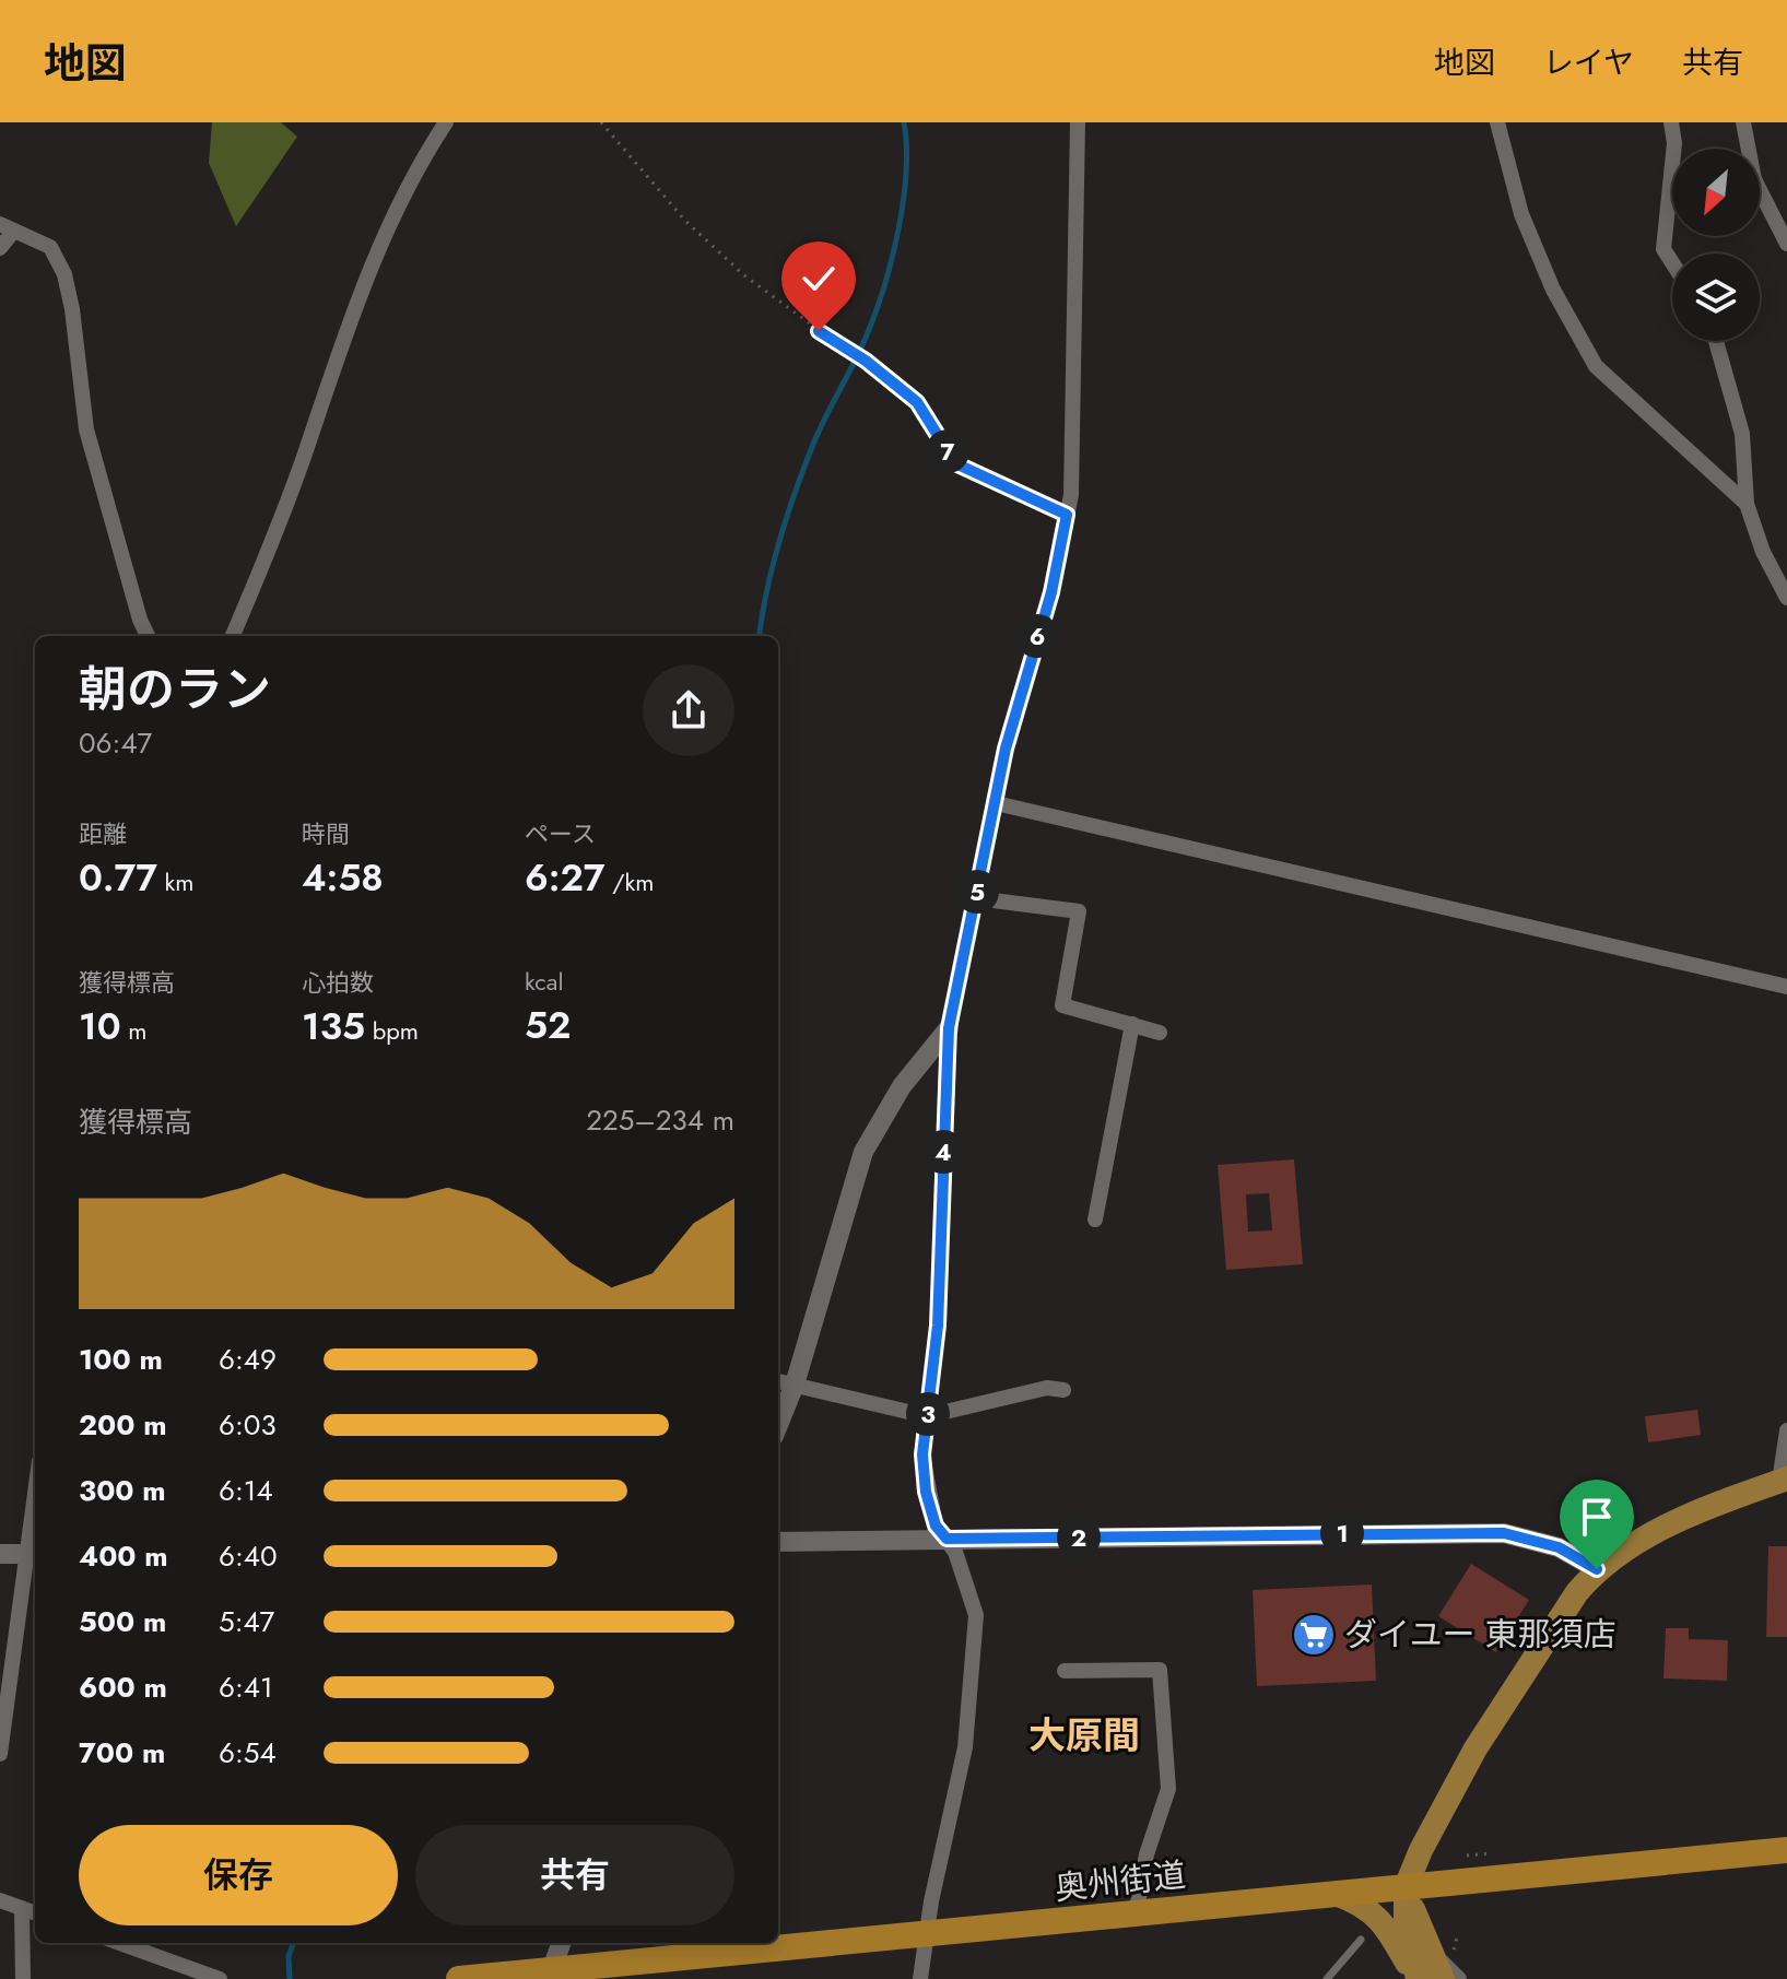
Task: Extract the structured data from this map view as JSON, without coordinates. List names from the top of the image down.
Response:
{
  "streets": {
    "highway": ["奥州街道"]
  },
  "districts": ["大原間"],
  "places": {
    "supermarket": ["ダイユー 東那須店"]
  },
  "north": "bottom left",
  "page": {
    "header": "地図",
    "nav": ["地図", "レイヤ", "共有"],
    "pins": [
      "7",
      "6",
      "5",
      "4",
      "3",
      "1",
      "2"
    ],
    "heading": ["朝のラン", "06:47"],
    "stats": [
      ["距離", "0.77 km"],
      ["時間", "4:58"],
      ["ペース", "6:27 /km"],
      ["獲得標高", "10 m"],
      ["心拍数", "135 bpm"],
      ["kcal", "52"]
    ],
    "chart": ["獲得標高", "225–234 m"],
    "list": [
      {
        "name": "100 m",
        "note": "6:49"
      },
      {
        "name": "200 m",
        "note": "6:03"
      },
      {
        "name": "300 m",
        "note": "6:14"
      },
      {
        "name": "400 m",
        "note": "6:40"
      },
      {
        "name": "500 m",
        "note": "5:47"
      },
      {
        "name": "600 m",
        "note": "6:41"
      },
      {
        "name": "700 m",
        "note": "6:54"
      }
    ],
    "buttons": ["保存", "共有"]
  }
}
